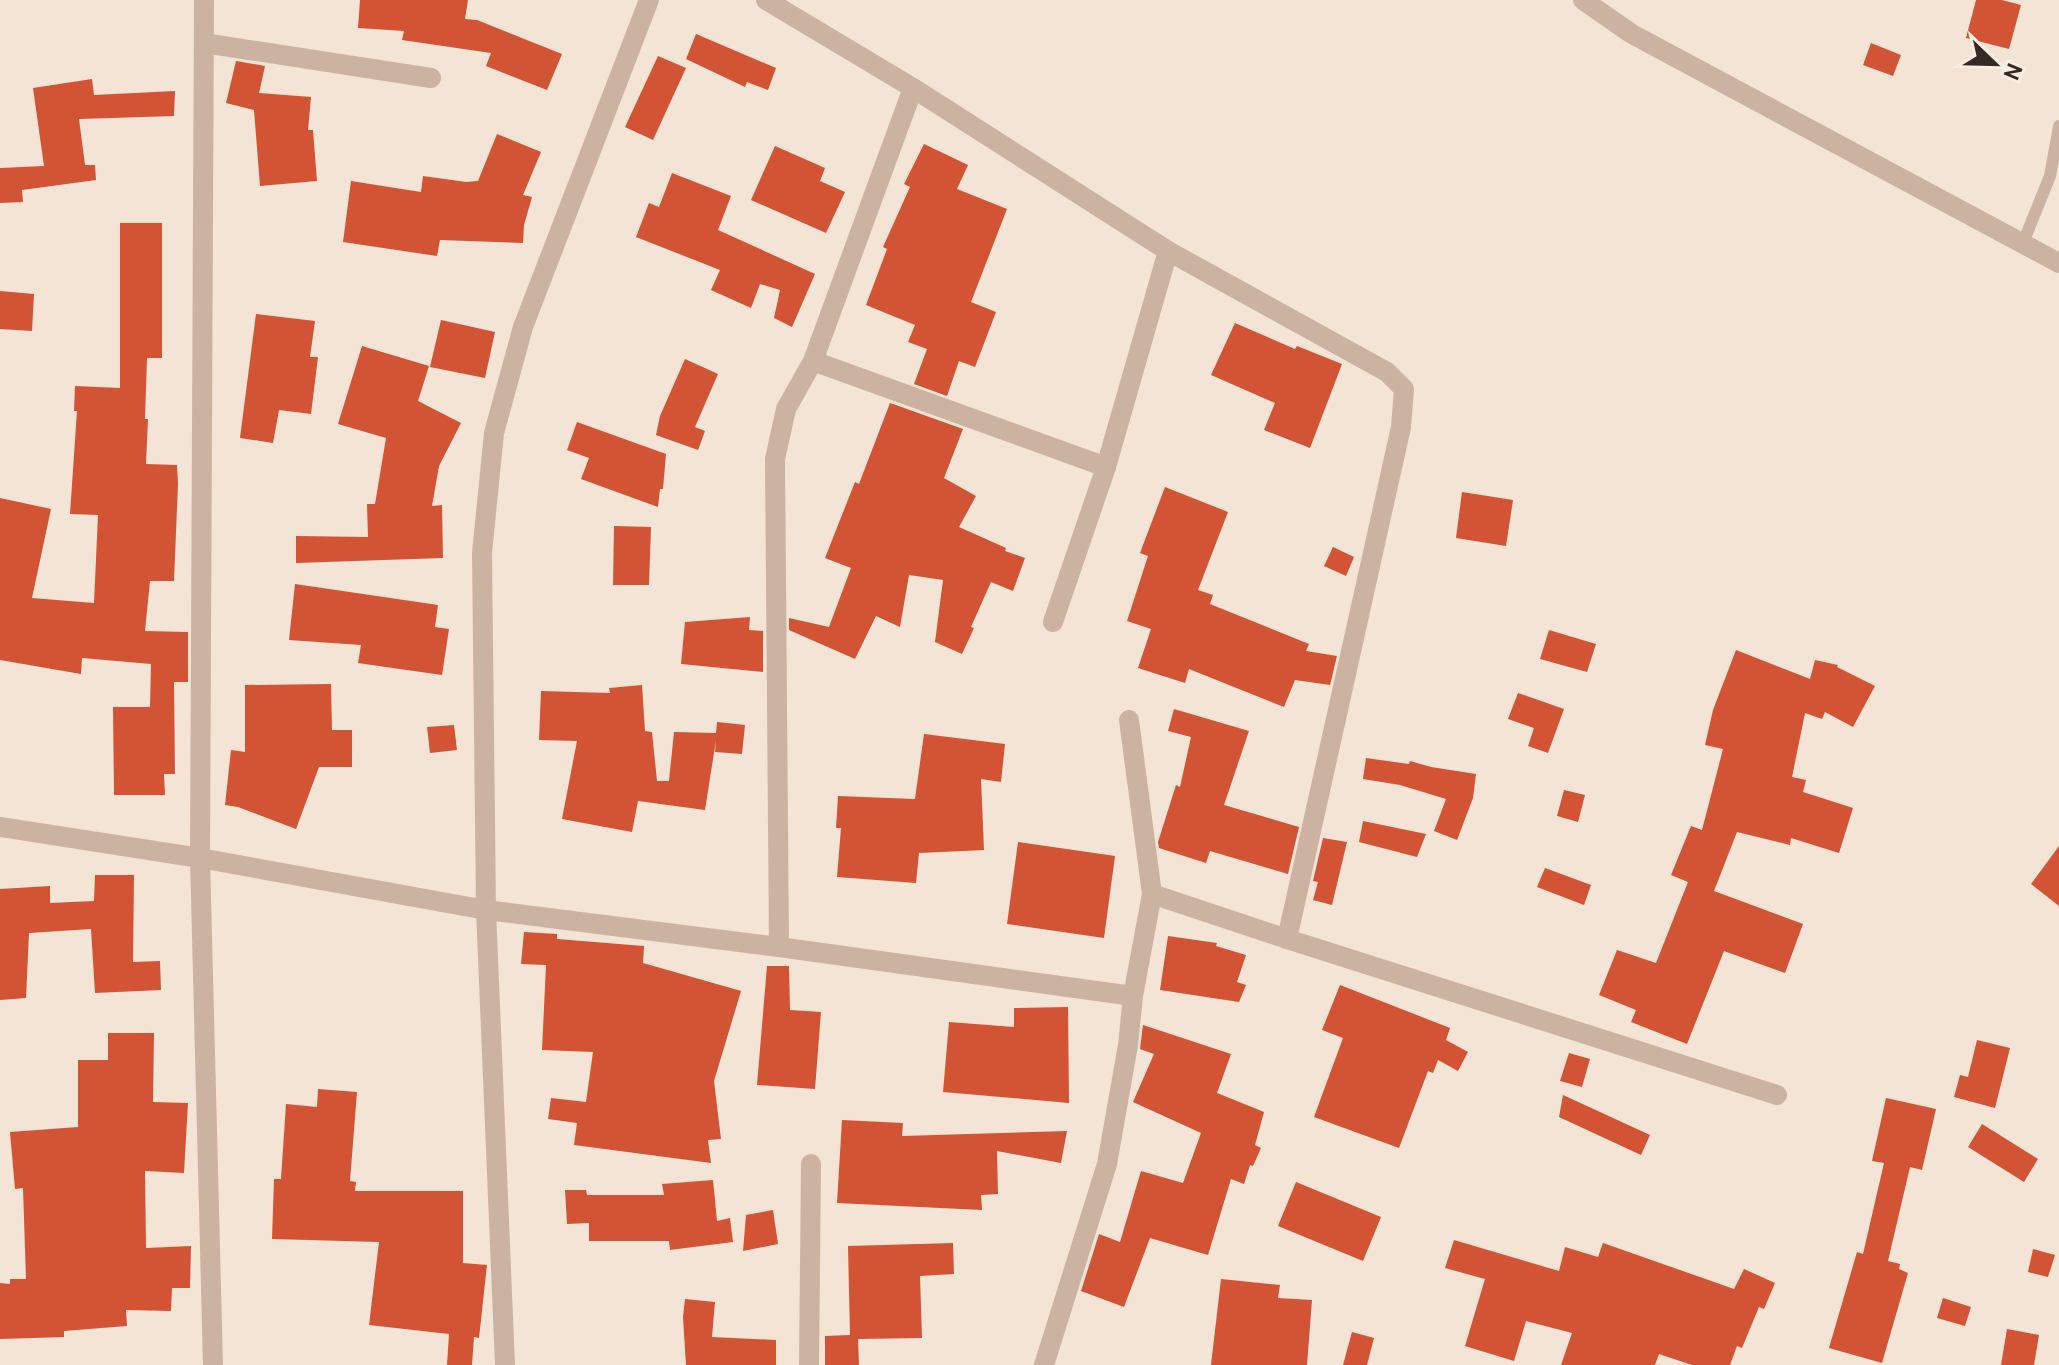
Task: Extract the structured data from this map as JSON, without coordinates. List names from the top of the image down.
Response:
{
  "north": "bottom right"
}
